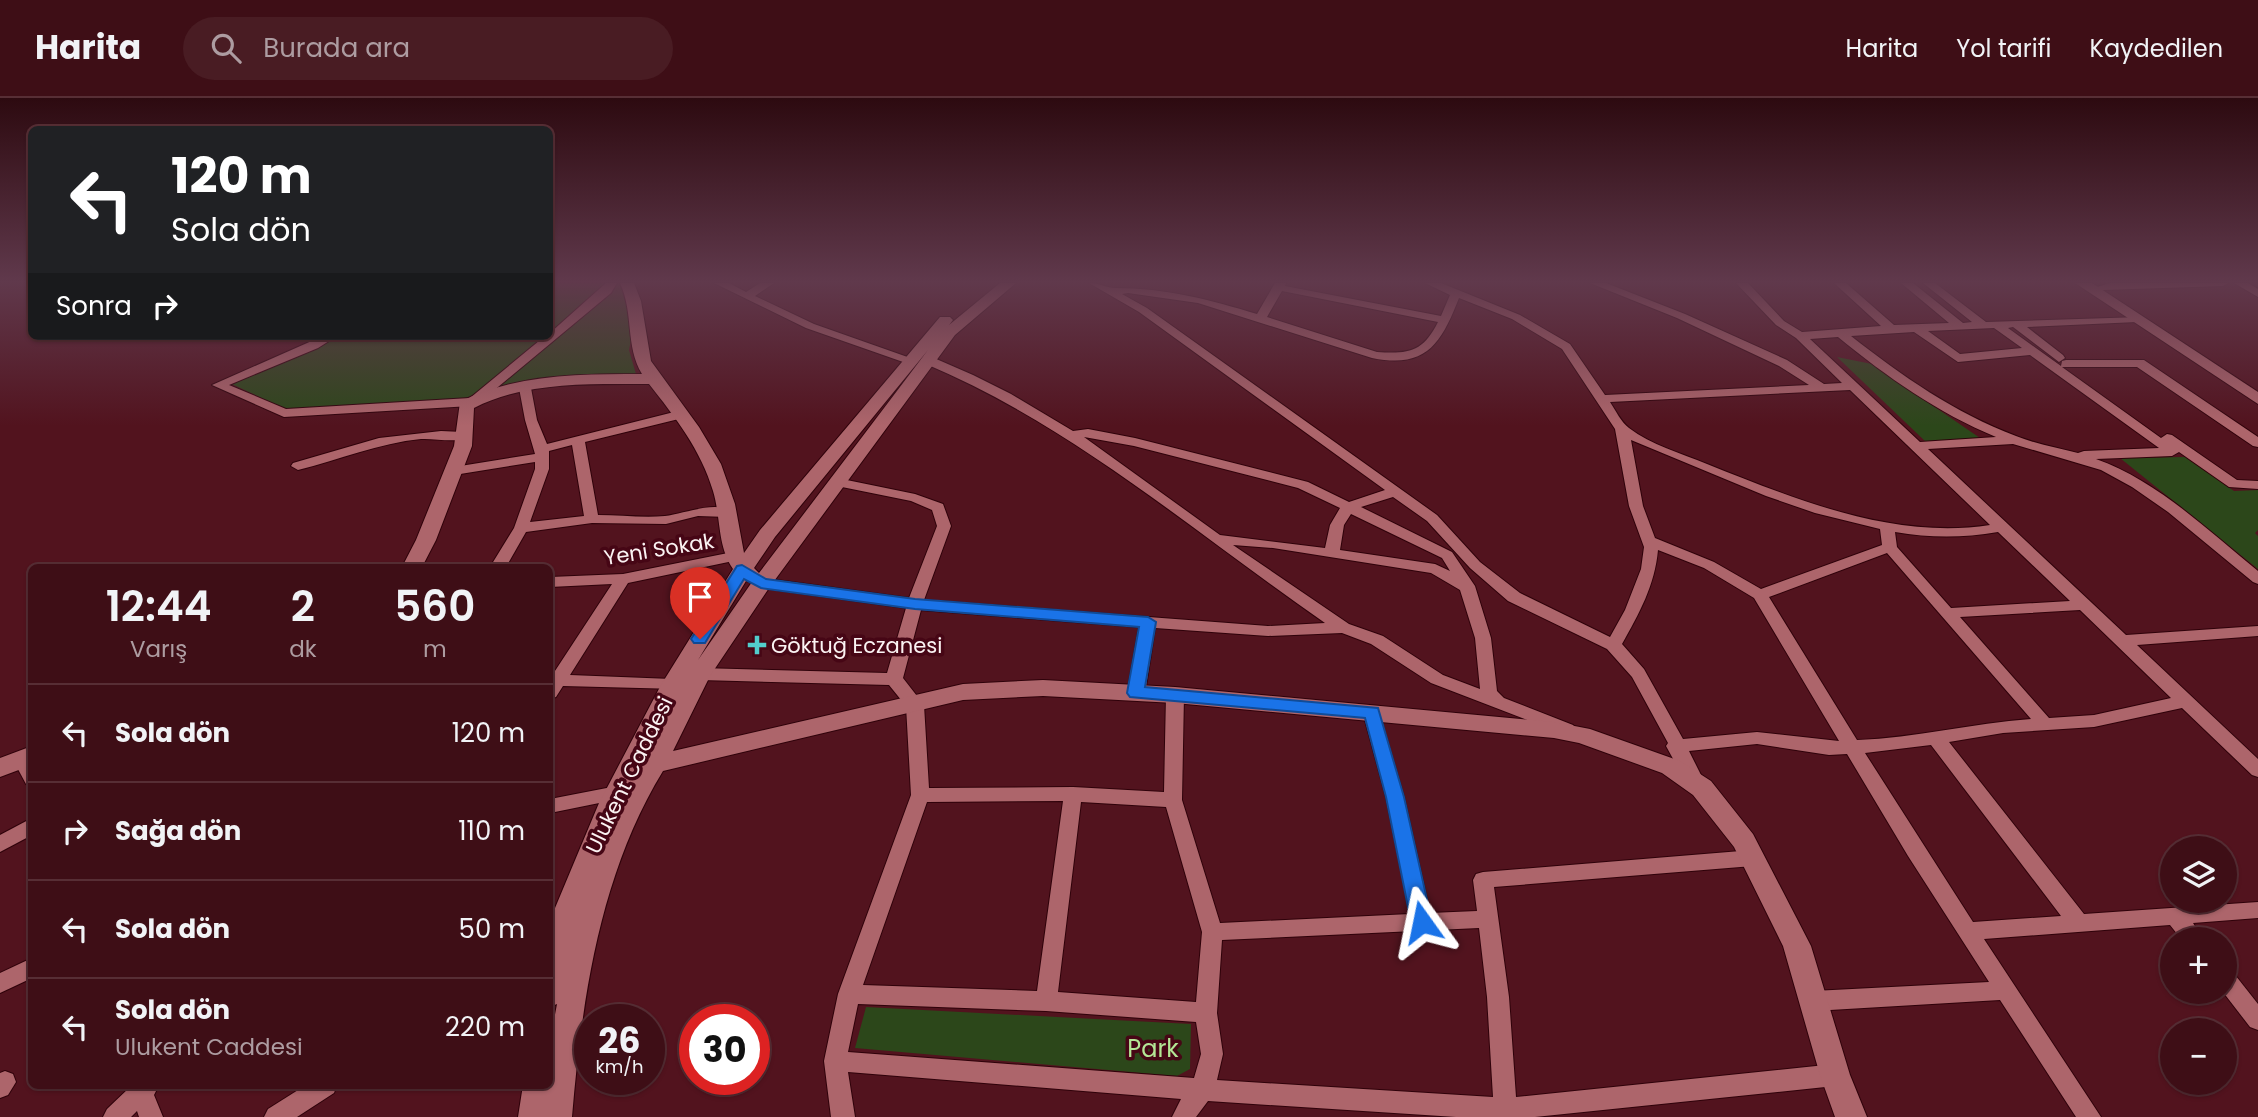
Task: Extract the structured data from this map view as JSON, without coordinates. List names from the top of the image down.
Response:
{
  "streets": {
    "street": ["Yeni Sokak", "Ulukent Caddesi"]
  },
  "crossings": [
    ["Yeni Sokak", "Ulukent Caddesi"]
  ],
  "parks": ["Park"],
  "places": {
    "health": ["Göktuğ Eczanesi"]
  },
  "page": {
    "header": "Harita",
    "search": "Burada ara",
    "nav": ["Harita", "Yol tarifi", "Kaydedilen"],
    "turn": ["120 m", "Sola dön"],
    "then": "Sonra",
    "eta": [
      "12:44",
      "Varış",
      "2",
      "dk",
      "560",
      "m"
    ],
    "list": [
      {
        "name": "Sola dön",
        "value": "120 m"
      },
      {
        "name": "Sağa dön",
        "value": "110 m"
      },
      {
        "name": "Sola dön",
        "value": "50 m"
      },
      {
        "name": "Sola dön",
        "note": "Ulukent Caddesi",
        "value": "220 m"
      }
    ],
    "map_buttons": ["+", "−"],
    "speed": "26 km/h",
    "limit": "30"
  }
}
